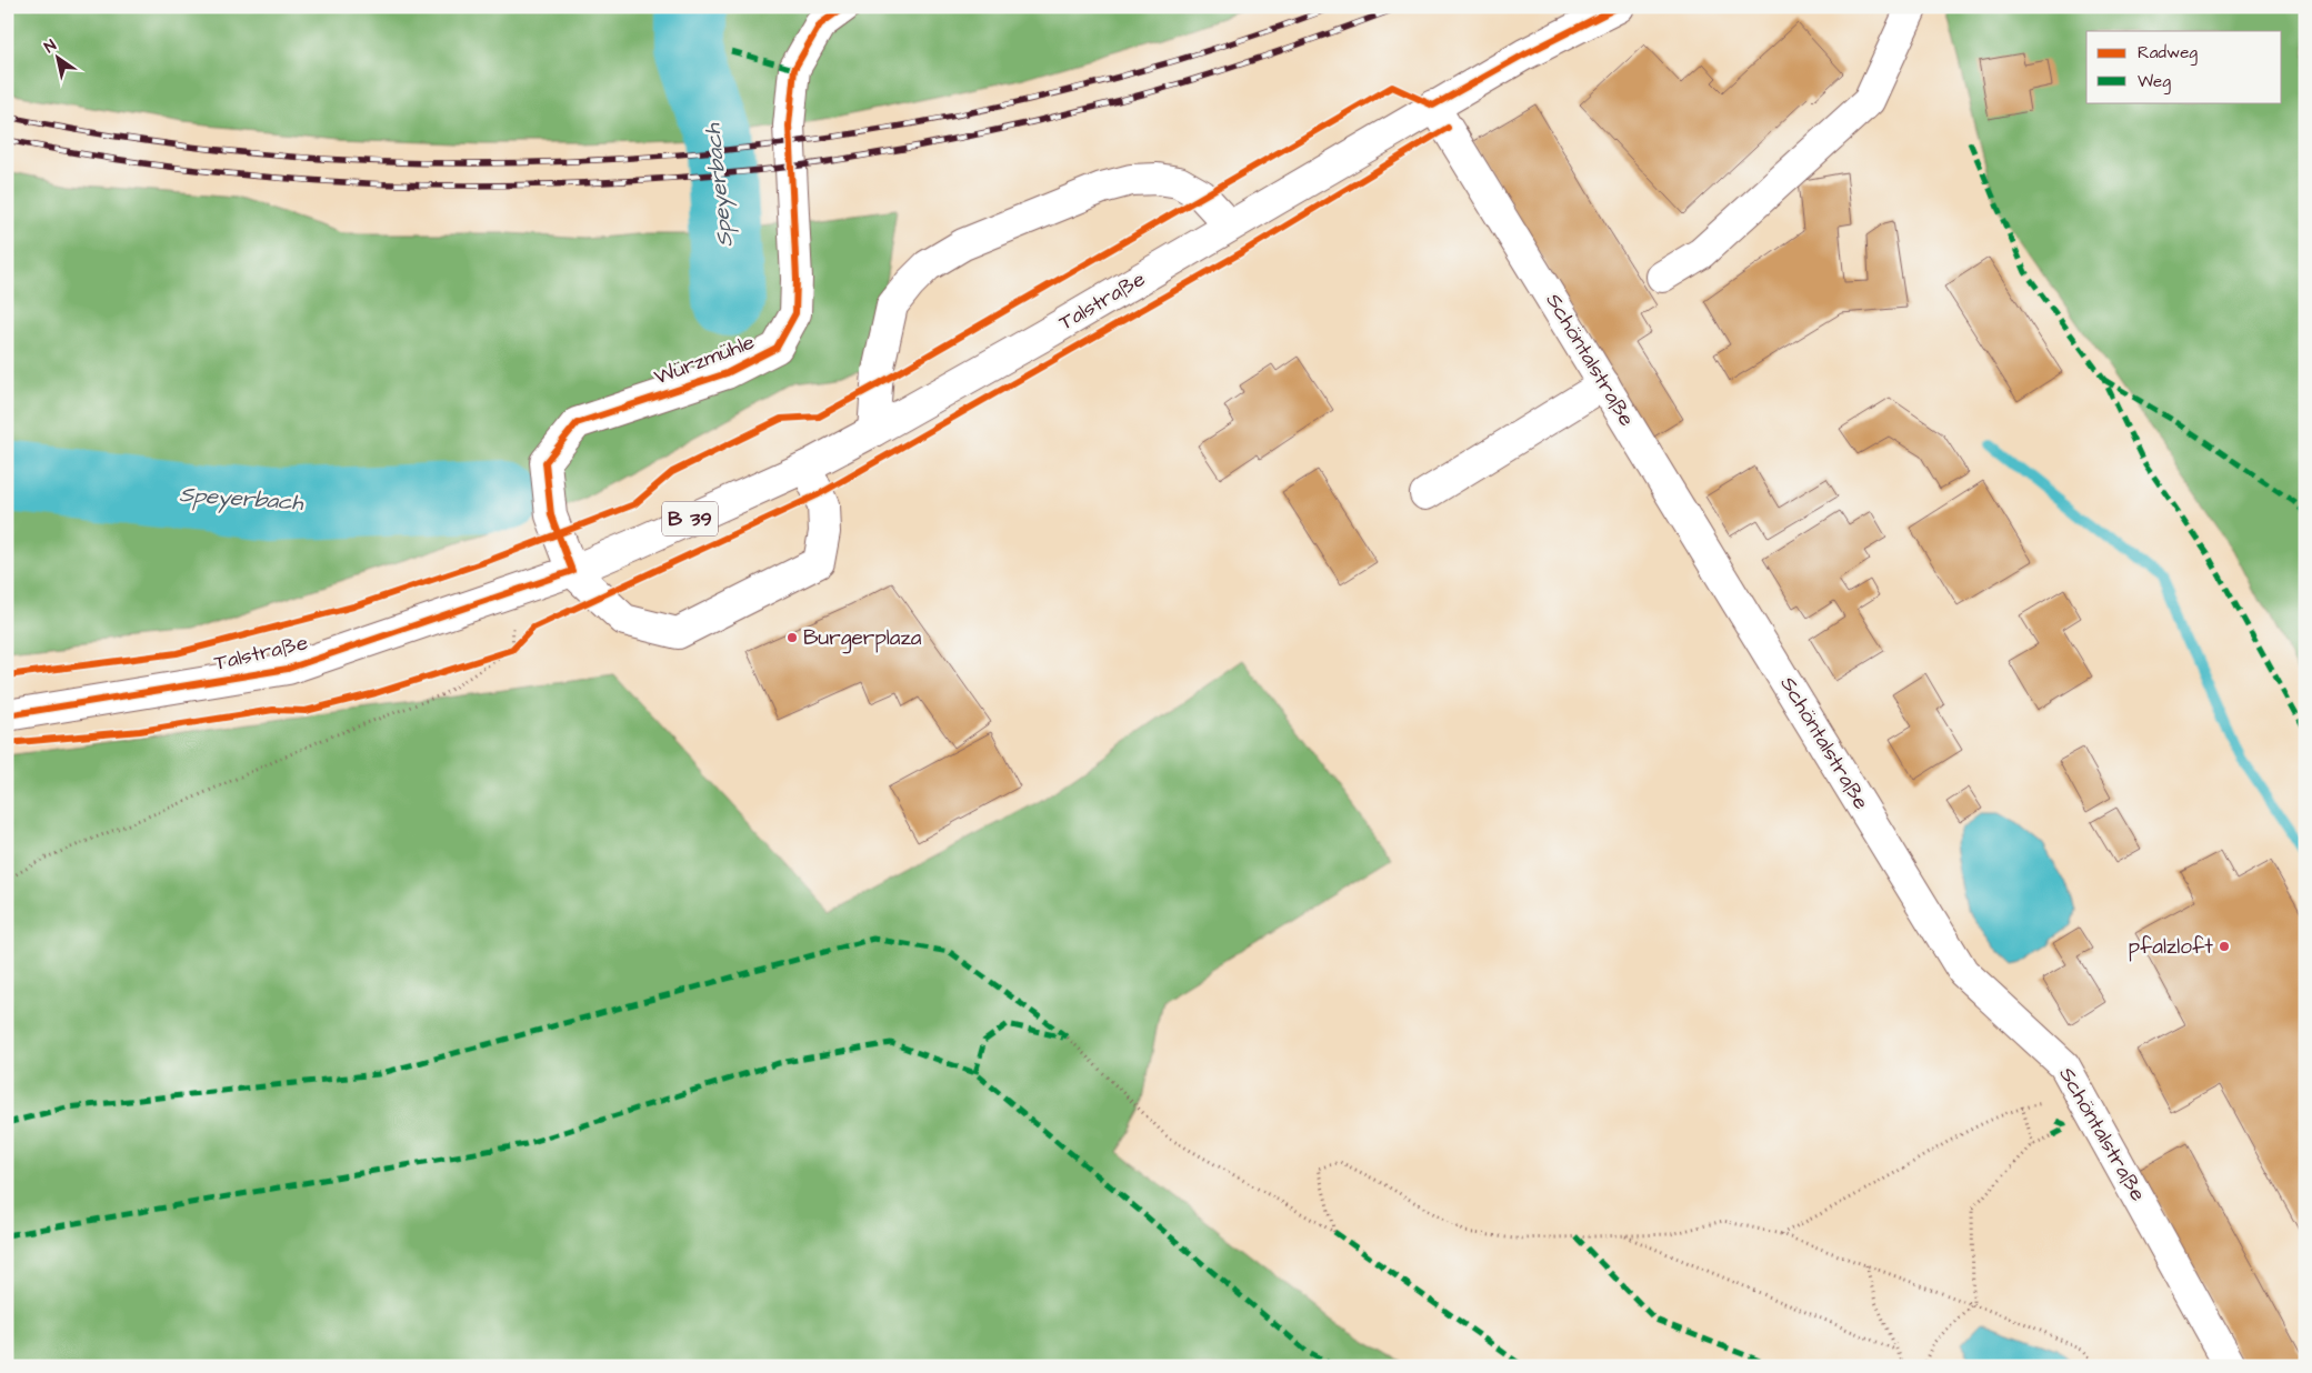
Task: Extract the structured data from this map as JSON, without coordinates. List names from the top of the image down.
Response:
{
  "streets": {
    "street": [
      "Talstraße",
      "Würzmühle",
      "Schöntalstraße",
      "B 39"
    ]
  },
  "crossings": [
    ["Talstraße", "Würzmühle"],
    ["Talstraße", "Schöntalstraße"],
    ["Talstraße", "B 39"],
    ["Würzmühle", "B 39"]
  ],
  "water": ["Speyerbach"],
  "places": ["Burgerplaza", "pfalzloft"],
  "legend": ["Radweg", "Weg"],
  "north": "top left"
}
